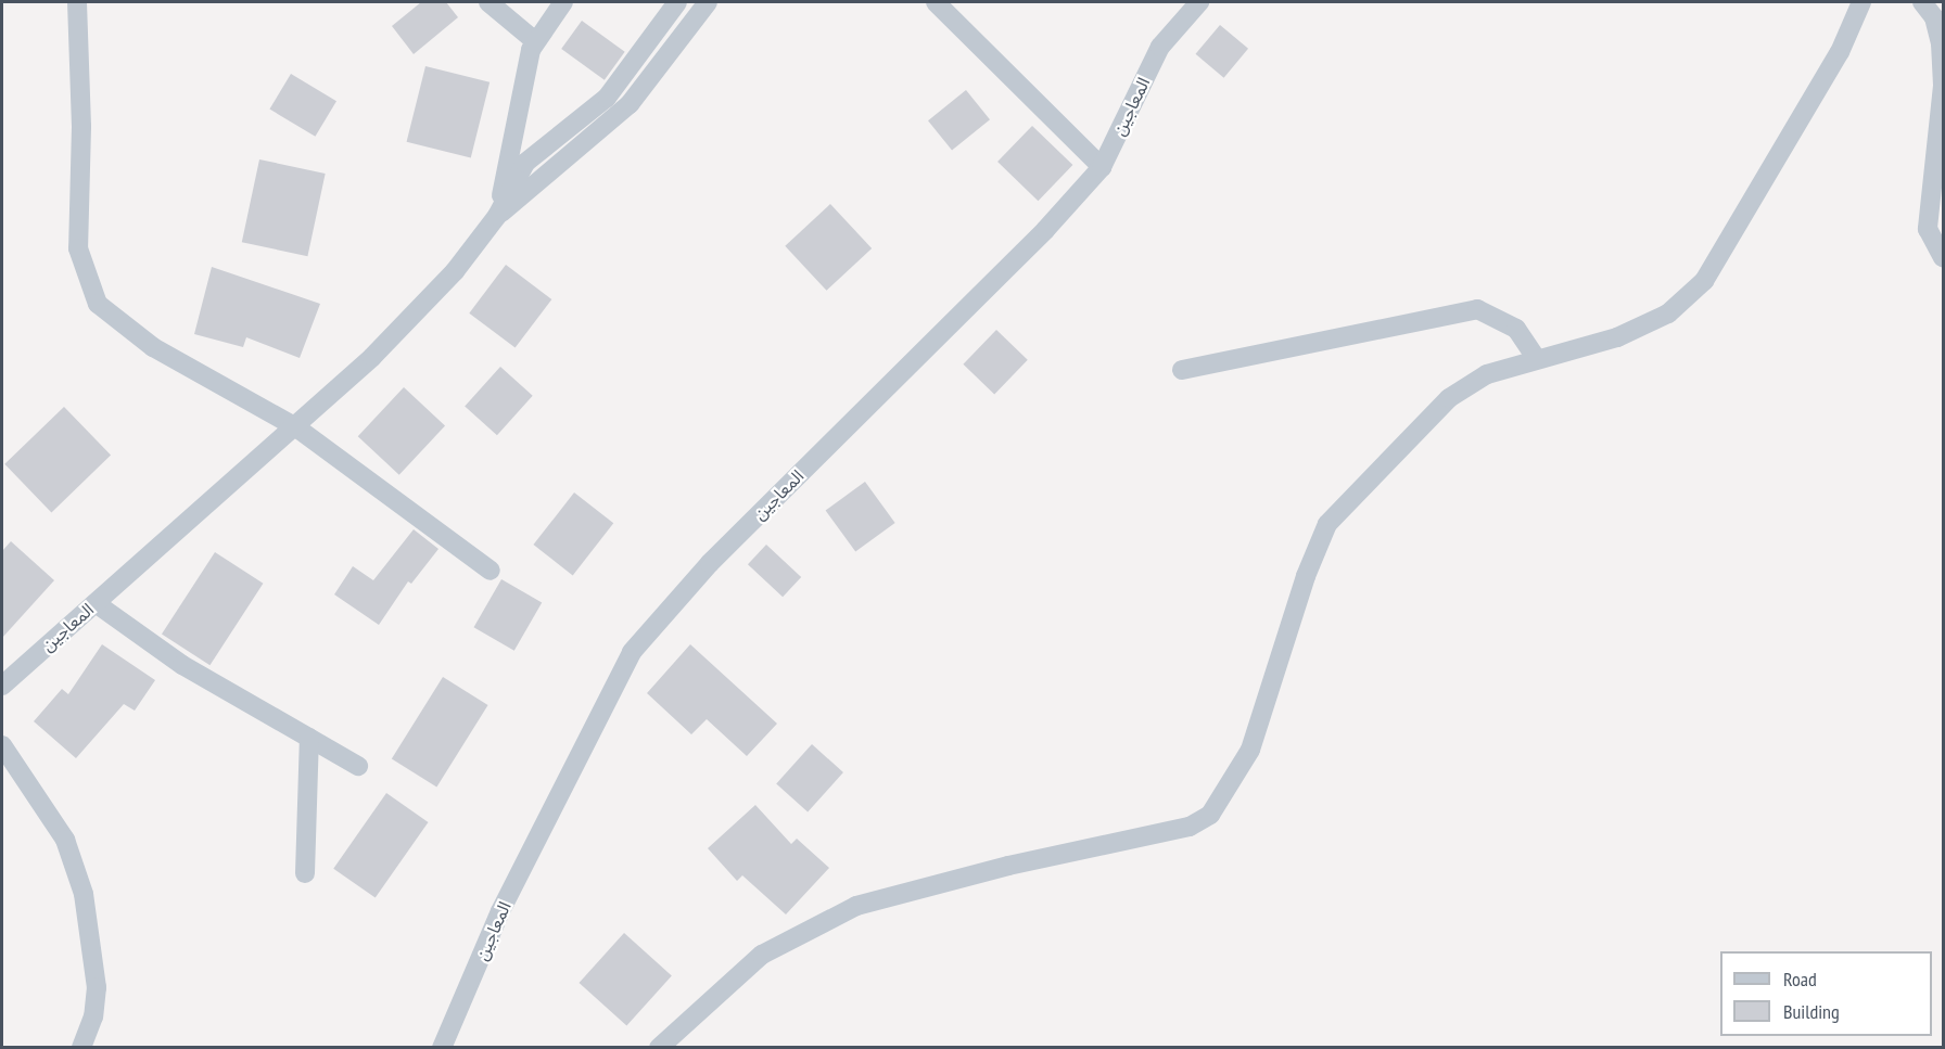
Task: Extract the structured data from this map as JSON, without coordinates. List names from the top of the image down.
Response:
{
  "streets": {
    "street": ["المعاجين"]
  },
  "legend": ["Road", "Building"]
}
